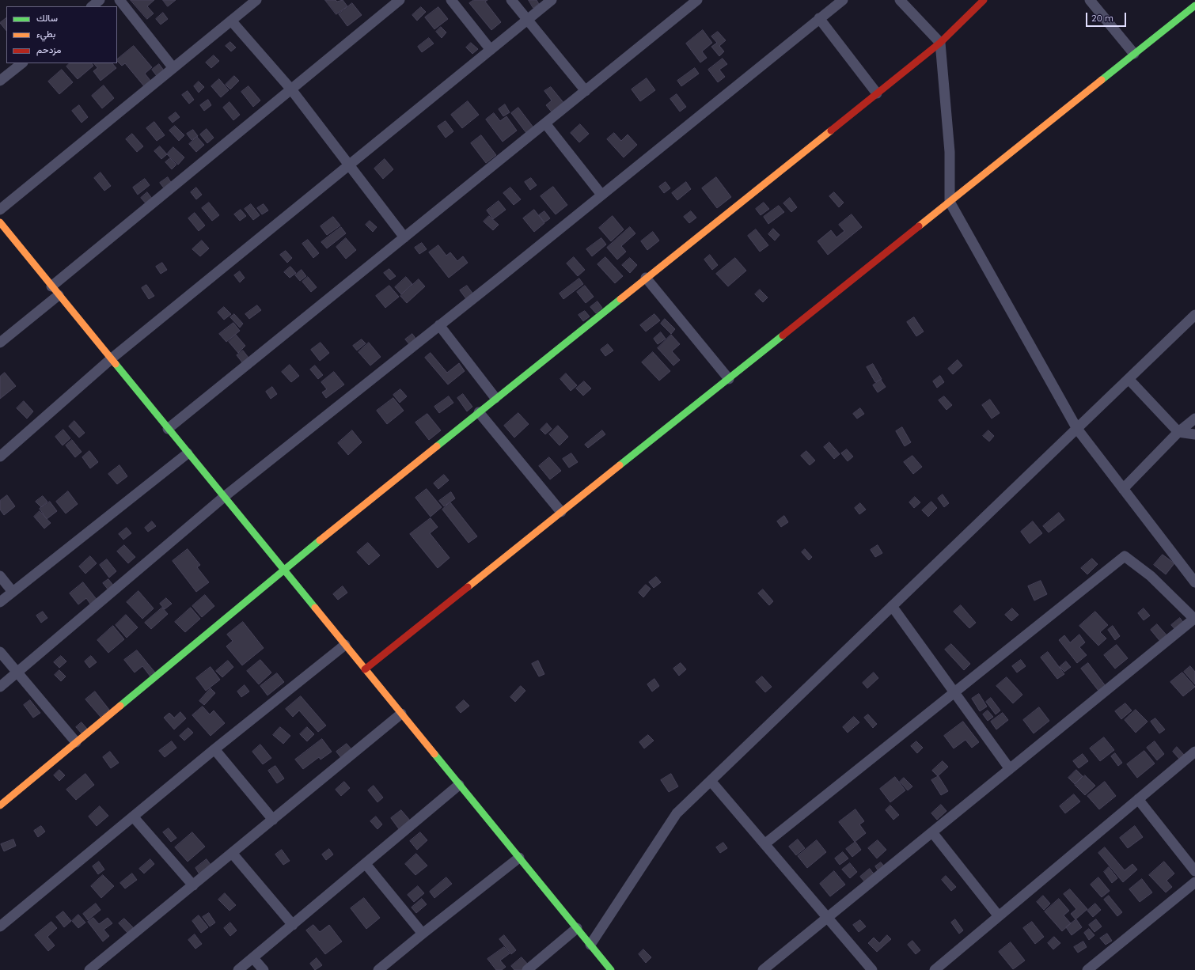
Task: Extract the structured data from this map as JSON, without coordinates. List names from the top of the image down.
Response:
{
  "legend": ["سالك", "بطيء", "مزدحم"],
  "scale_bar": "20 m"
}
